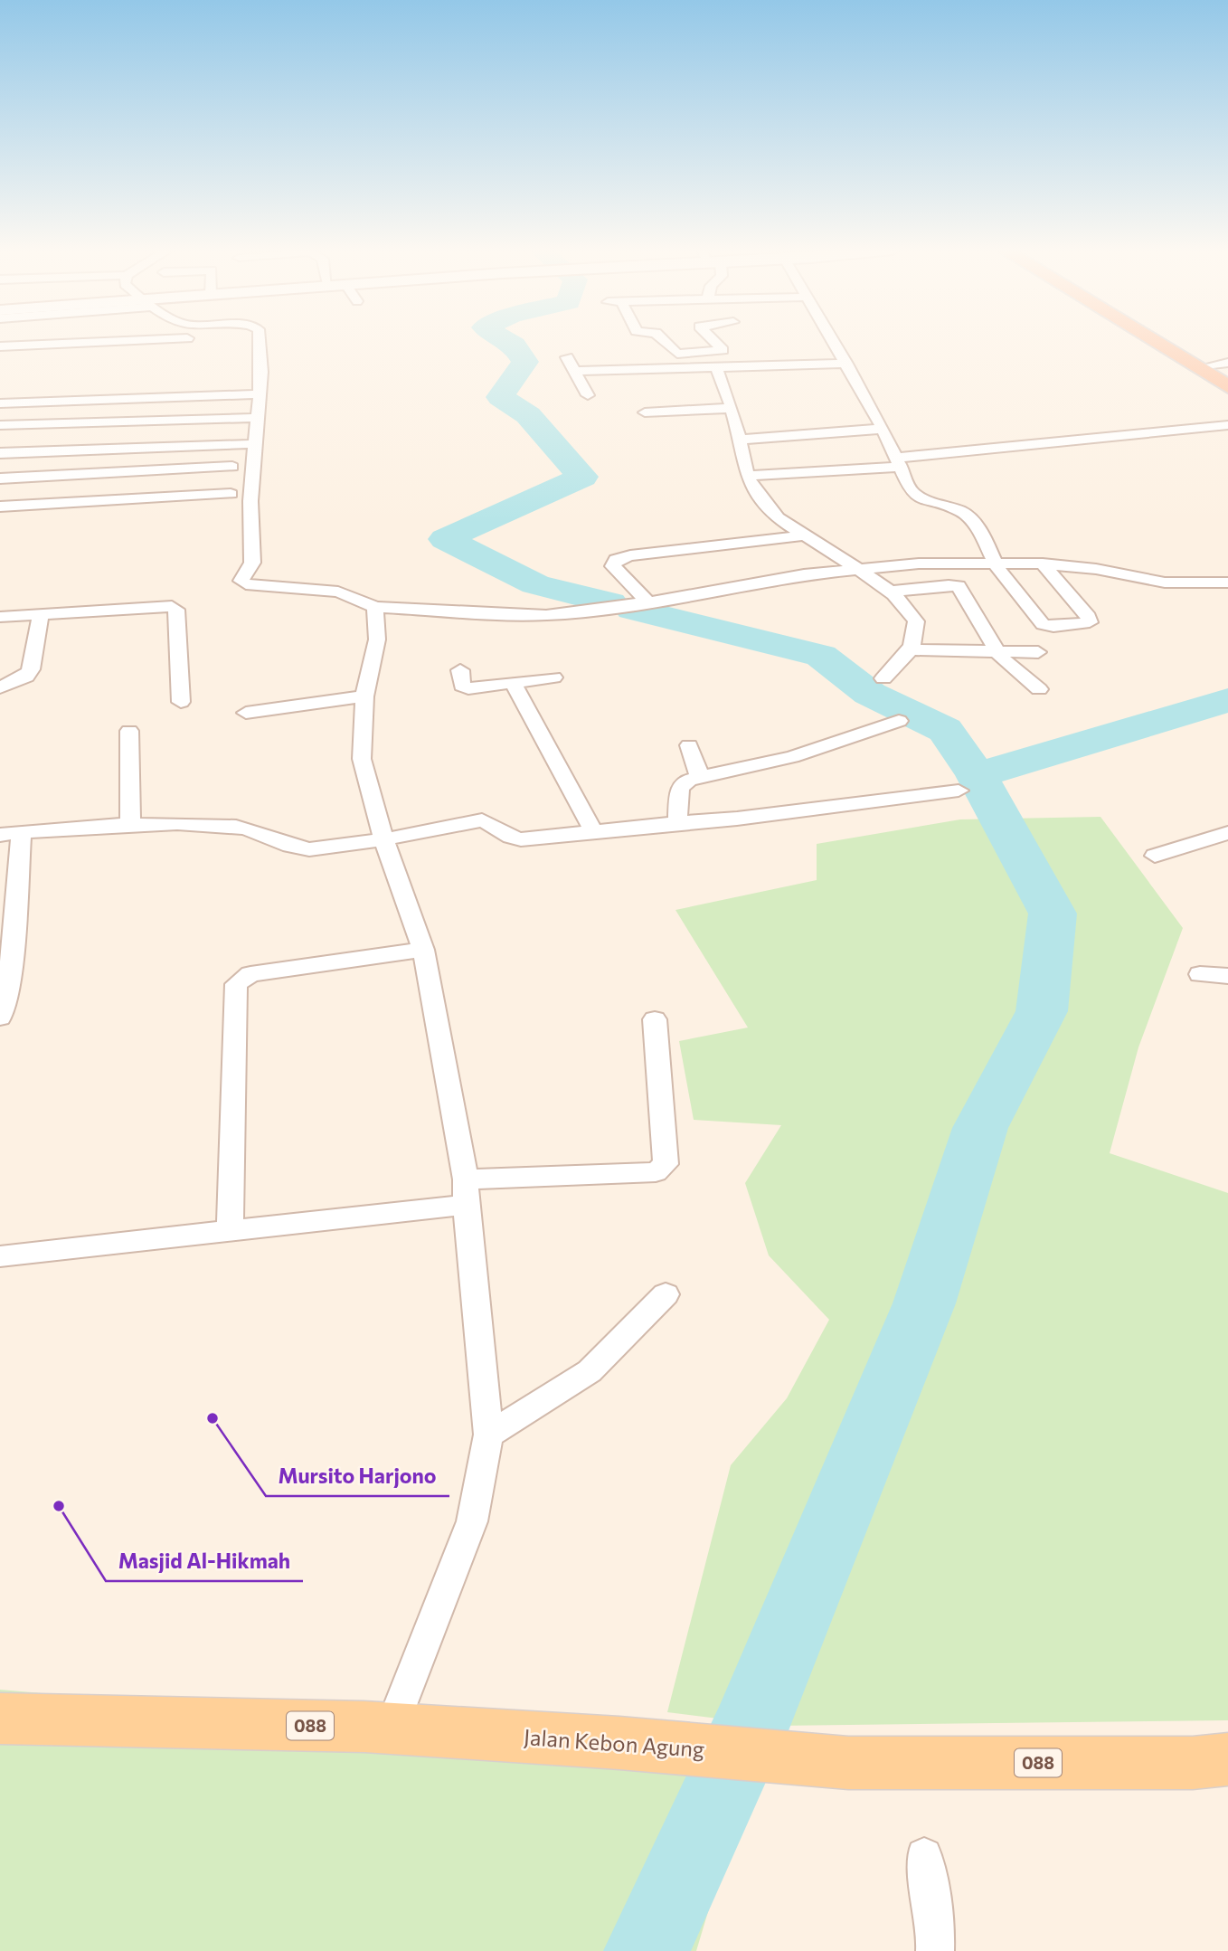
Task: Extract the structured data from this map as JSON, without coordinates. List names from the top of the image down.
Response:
{
  "streets": {
    "main road": ["088", "Jalan Kebon Agung"]
  },
  "places": ["Mursito Harjono", "Masjid Al-Hikmah"]
}
